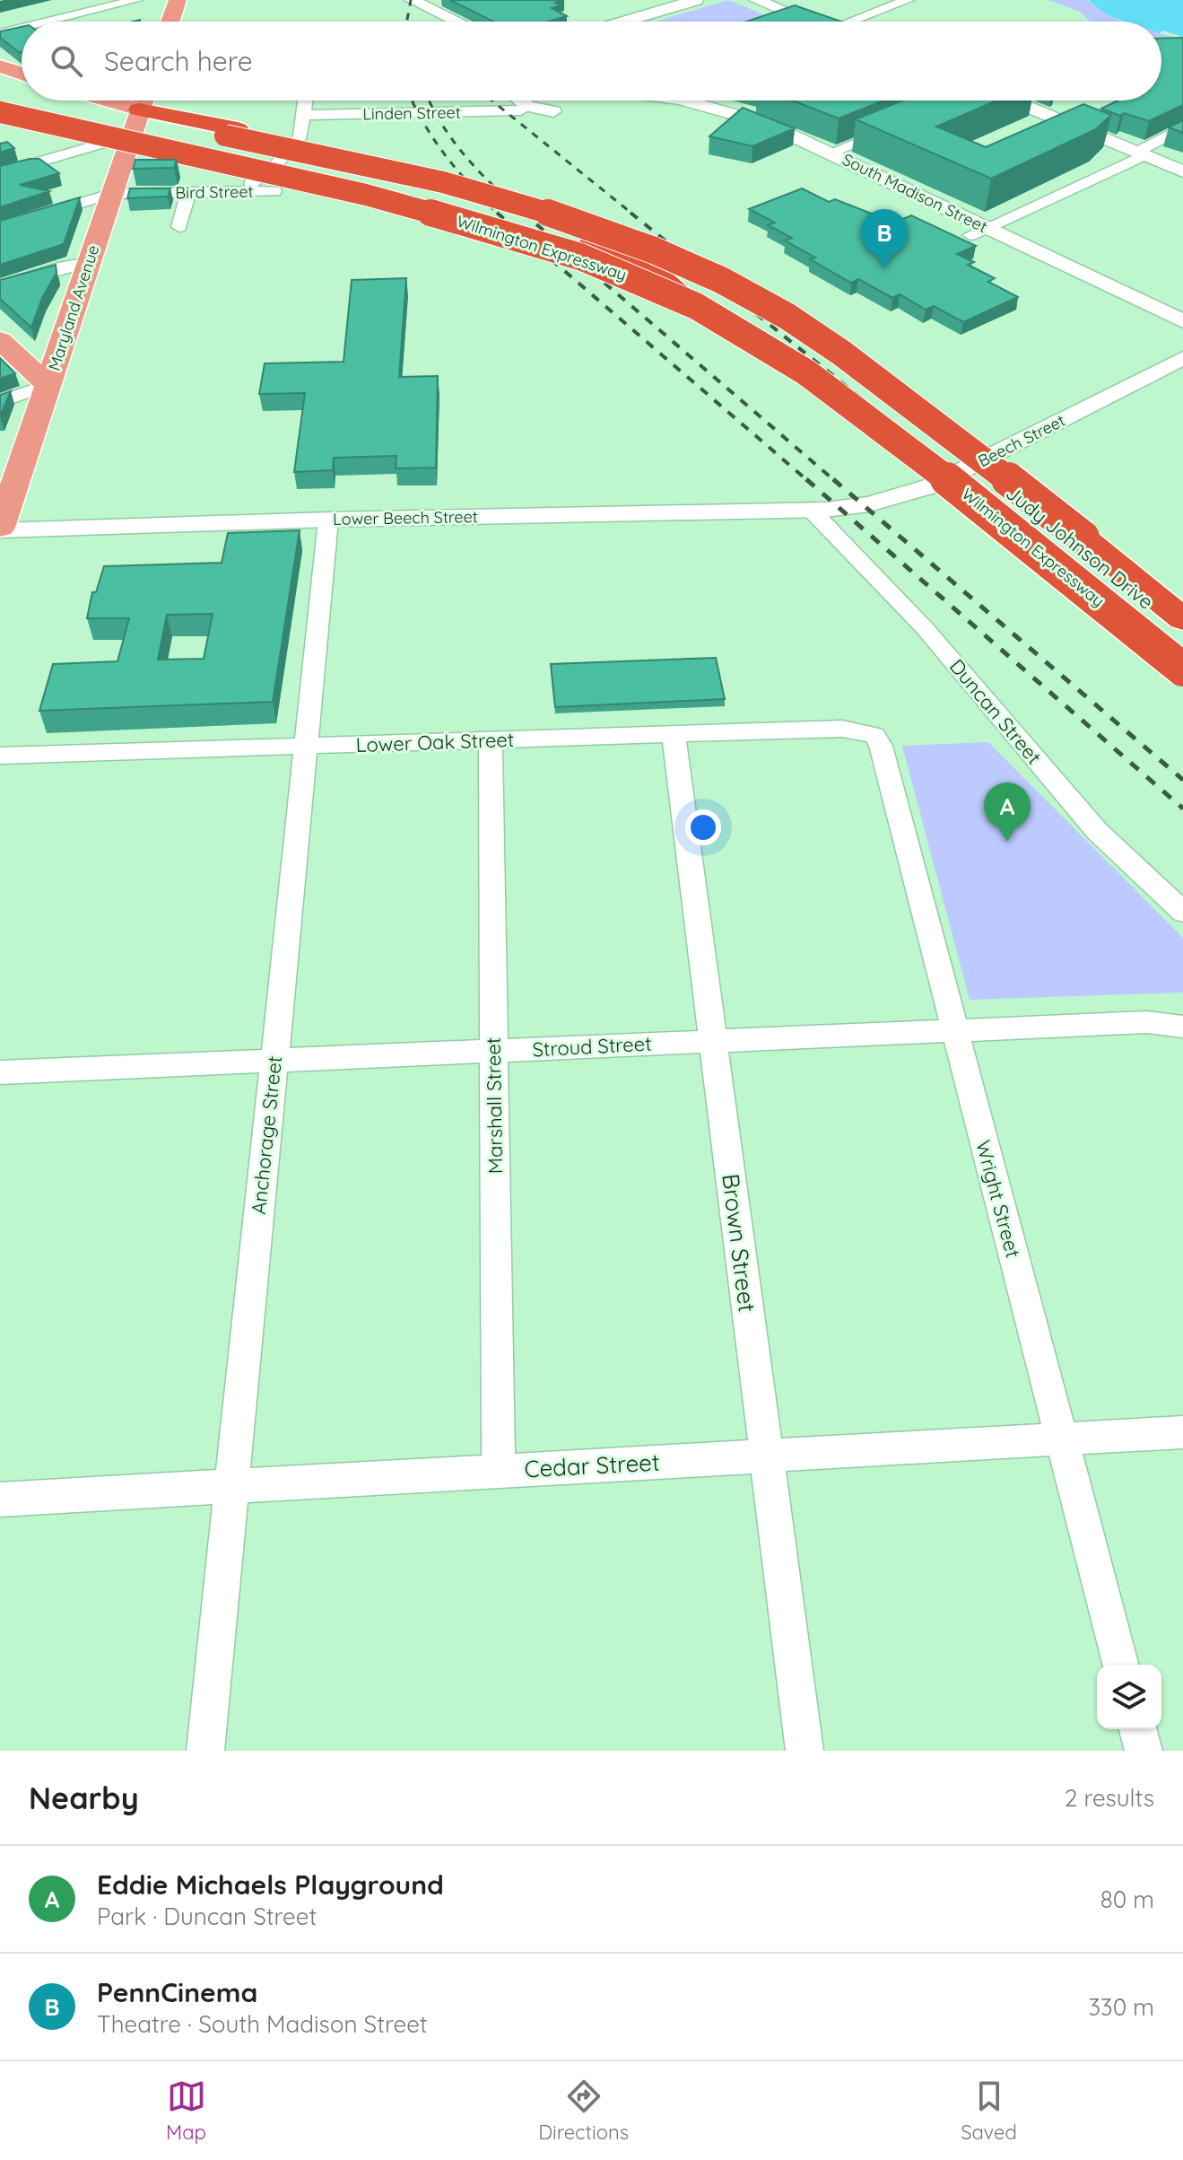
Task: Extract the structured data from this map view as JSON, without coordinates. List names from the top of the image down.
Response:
{
  "streets": {
    "highway": ["Wilmington Expressway"],
    "main road": ["Maryland Avenue"],
    "street": [
      "Linden Street",
      "Bird Street",
      "South Madison Street",
      "Beech Street",
      "Lower Beech Street",
      "Judy Johnson Drive",
      "Duncan Street",
      "Lower Oak Street",
      "Stroud Street",
      "Marshall Street",
      "Anchorage Street",
      "Wright Street",
      "Brown Street",
      "Cedar Street"
    ]
  },
  "crossings": [
    ["Bird Street", "Maryland Avenue"],
    ["Maryland Avenue", "Lower Beech Street"],
    ["Beech Street", "Lower Beech Street"],
    ["Beech Street", "Judy Johnson Drive"],
    ["Beech Street", "Duncan Street"],
    ["Lower Beech Street", "Duncan Street"],
    ["Lower Beech Street", "Anchorage Street"],
    ["Lower Oak Street", "Marshall Street"],
    ["Lower Oak Street", "Anchorage Street"],
    ["Lower Oak Street", "Wright Street"],
    ["Lower Oak Street", "Brown Street"],
    ["Stroud Street", "Marshall Street"],
    ["Stroud Street", "Anchorage Street"],
    ["Stroud Street", "Wright Street"],
    ["Stroud Street", "Brown Street"],
    ["Marshall Street", "Cedar Street"],
    ["Anchorage Street", "Cedar Street"],
    ["Wright Street", "Cedar Street"],
    ["Brown Street", "Cedar Street"]
  ],
  "page": {
    "search": "Search here",
    "pins": ["B", "A"],
    "heading": ["Nearby", "2 results"],
    "list": [
      {
        "mark": "A",
        "name": "Eddie Michaels Playground",
        "note": "Park · Duncan Street",
        "value": "80 m"
      },
      {
        "mark": "B",
        "name": "PennCinema",
        "note": "Theatre · South Madison Street",
        "value": "330 m"
      }
    ],
    "nav": ["Map", "Directions", "Saved"]
  }
}
